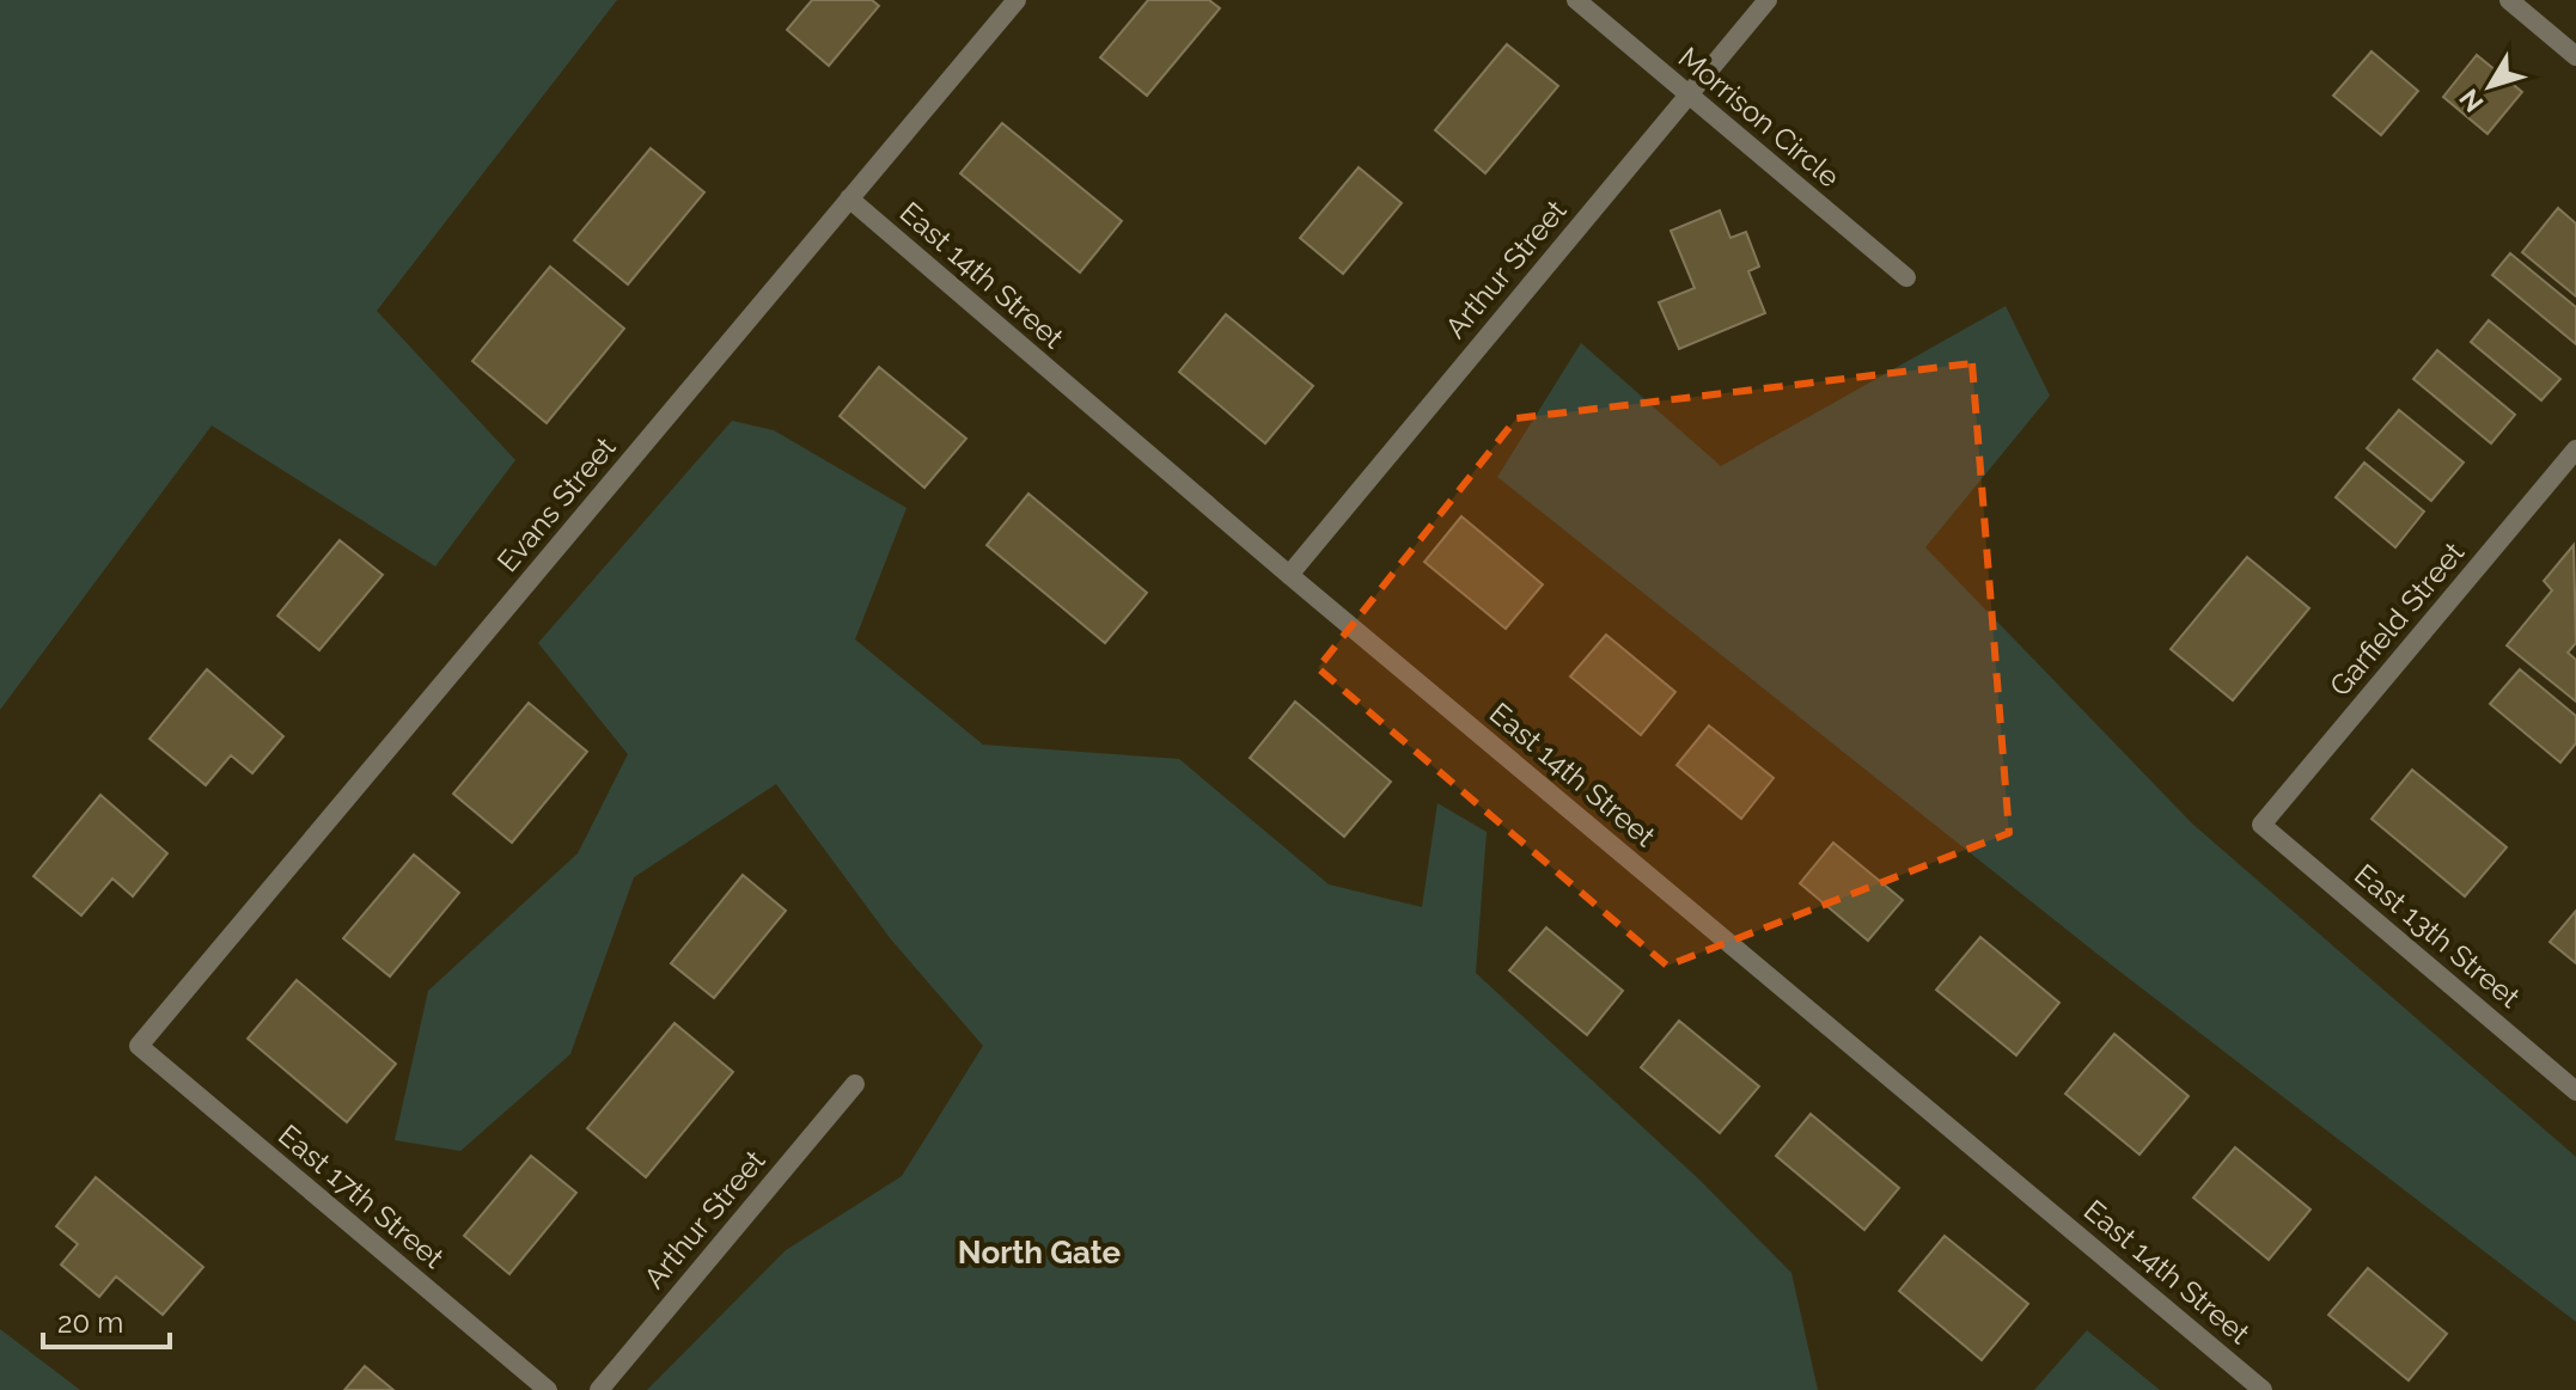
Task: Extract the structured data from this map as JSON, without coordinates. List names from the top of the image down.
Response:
{
  "streets": {
    "street": [
      "Morrison Circle",
      "Arthur Street",
      "East 14th Street",
      "Evans Street",
      "Garfield Street",
      "East 13th Street",
      "East 17th Street"
    ]
  },
  "crossings": [
    ["Morrison Circle", "Arthur Street"],
    ["Arthur Street", "East 14th Street"],
    ["East 14th Street", "Evans Street"],
    ["Evans Street", "East 17th Street"],
    ["Garfield Street", "East 13th Street"]
  ],
  "districts": ["North Gate"],
  "scale_bar": "20 m",
  "north": "bottom left"
}
